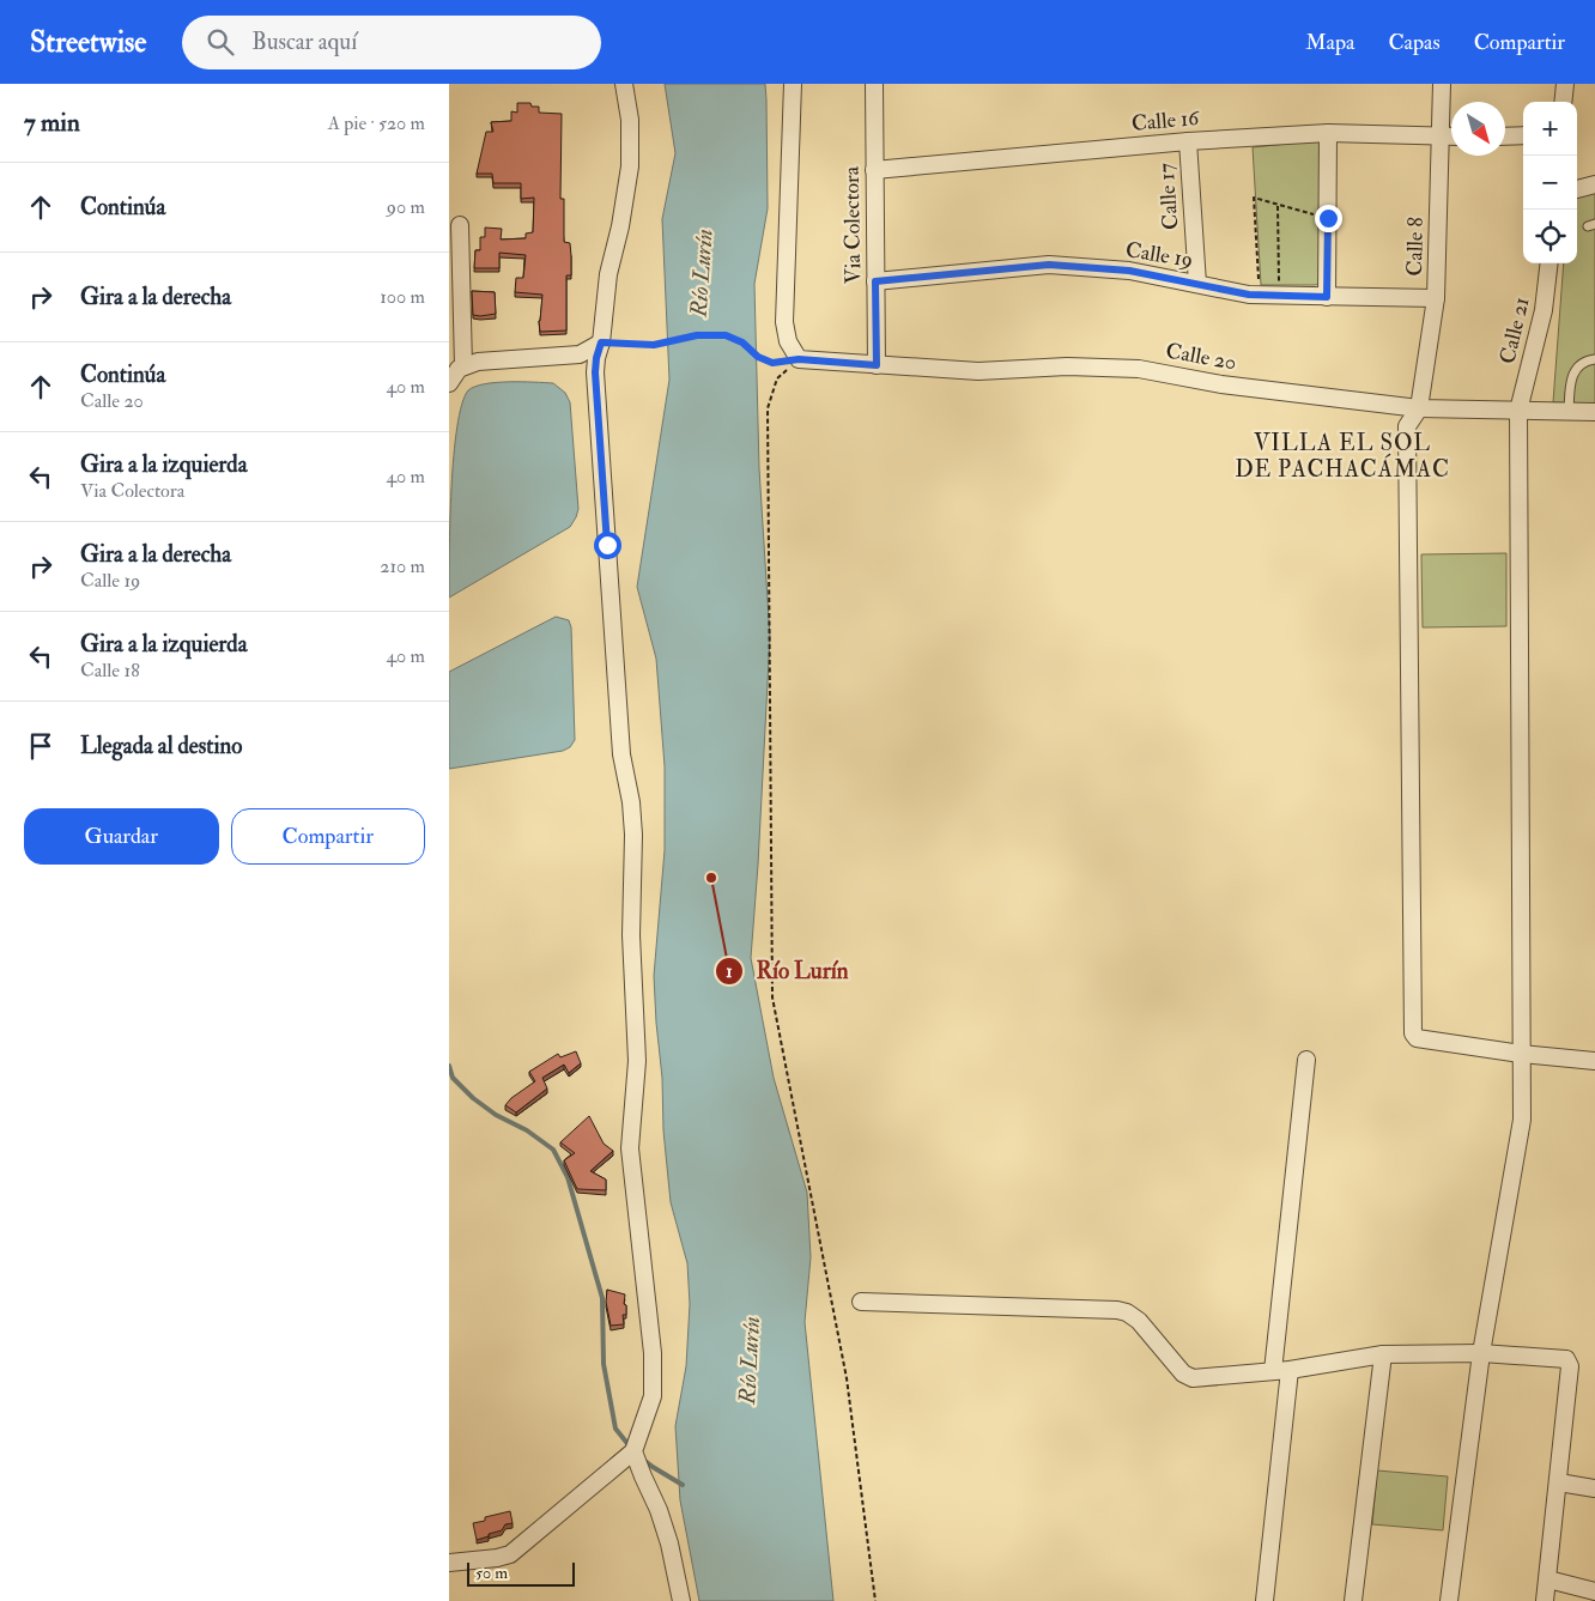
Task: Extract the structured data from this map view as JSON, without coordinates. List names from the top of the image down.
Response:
{
  "streets": {
    "street": [
      "Calle 16",
      "Calle 17",
      "Via Colectora",
      "Calle 8",
      "Calle 19",
      "Calle 21",
      "Calle 20"
    ]
  },
  "crossings": [
    ["Calle 16", "Calle 17"],
    ["Calle 16", "Via Colectora"],
    ["Calle 16", "Calle 8"],
    ["Calle 17", "Calle 19"],
    ["Via Colectora", "Calle 19"],
    ["Via Colectora", "Calle 20"],
    ["Calle 8", "Calle 19"],
    ["Calle 8", "Calle 21"],
    ["Calle 8", "Calle 20"],
    ["Calle 21", "Calle 20"]
  ],
  "districts": ["VILLA EL SOL DE PACHACÁMAC"],
  "water": ["Río Lurín"],
  "places": ["Río Lurín"],
  "scale_bar": "50 m",
  "north": "bottom right",
  "page": {
    "header": "Streetwise",
    "search": "Buscar aquí",
    "nav": ["Mapa", "Capas", "Compartir"],
    "heading": ["7 min", "A pie · 520 m"],
    "map_buttons": ["+", "−"],
    "list": [
      ["Continúa", "90 m"],
      ["Gira a la derecha", "100 m"],
      ["Continúa", "Calle 20", "40 m"],
      ["Gira a la izquierda", "Via Colectora", "40 m"],
      ["Gira a la derecha", "Calle 19", "210 m"],
      ["Gira a la izquierda", "Calle 18", "40 m"],
      "Llegada al destino"
    ],
    "buttons": ["Guardar", "Compartir"],
    "scale": "50 m"
  }
}
